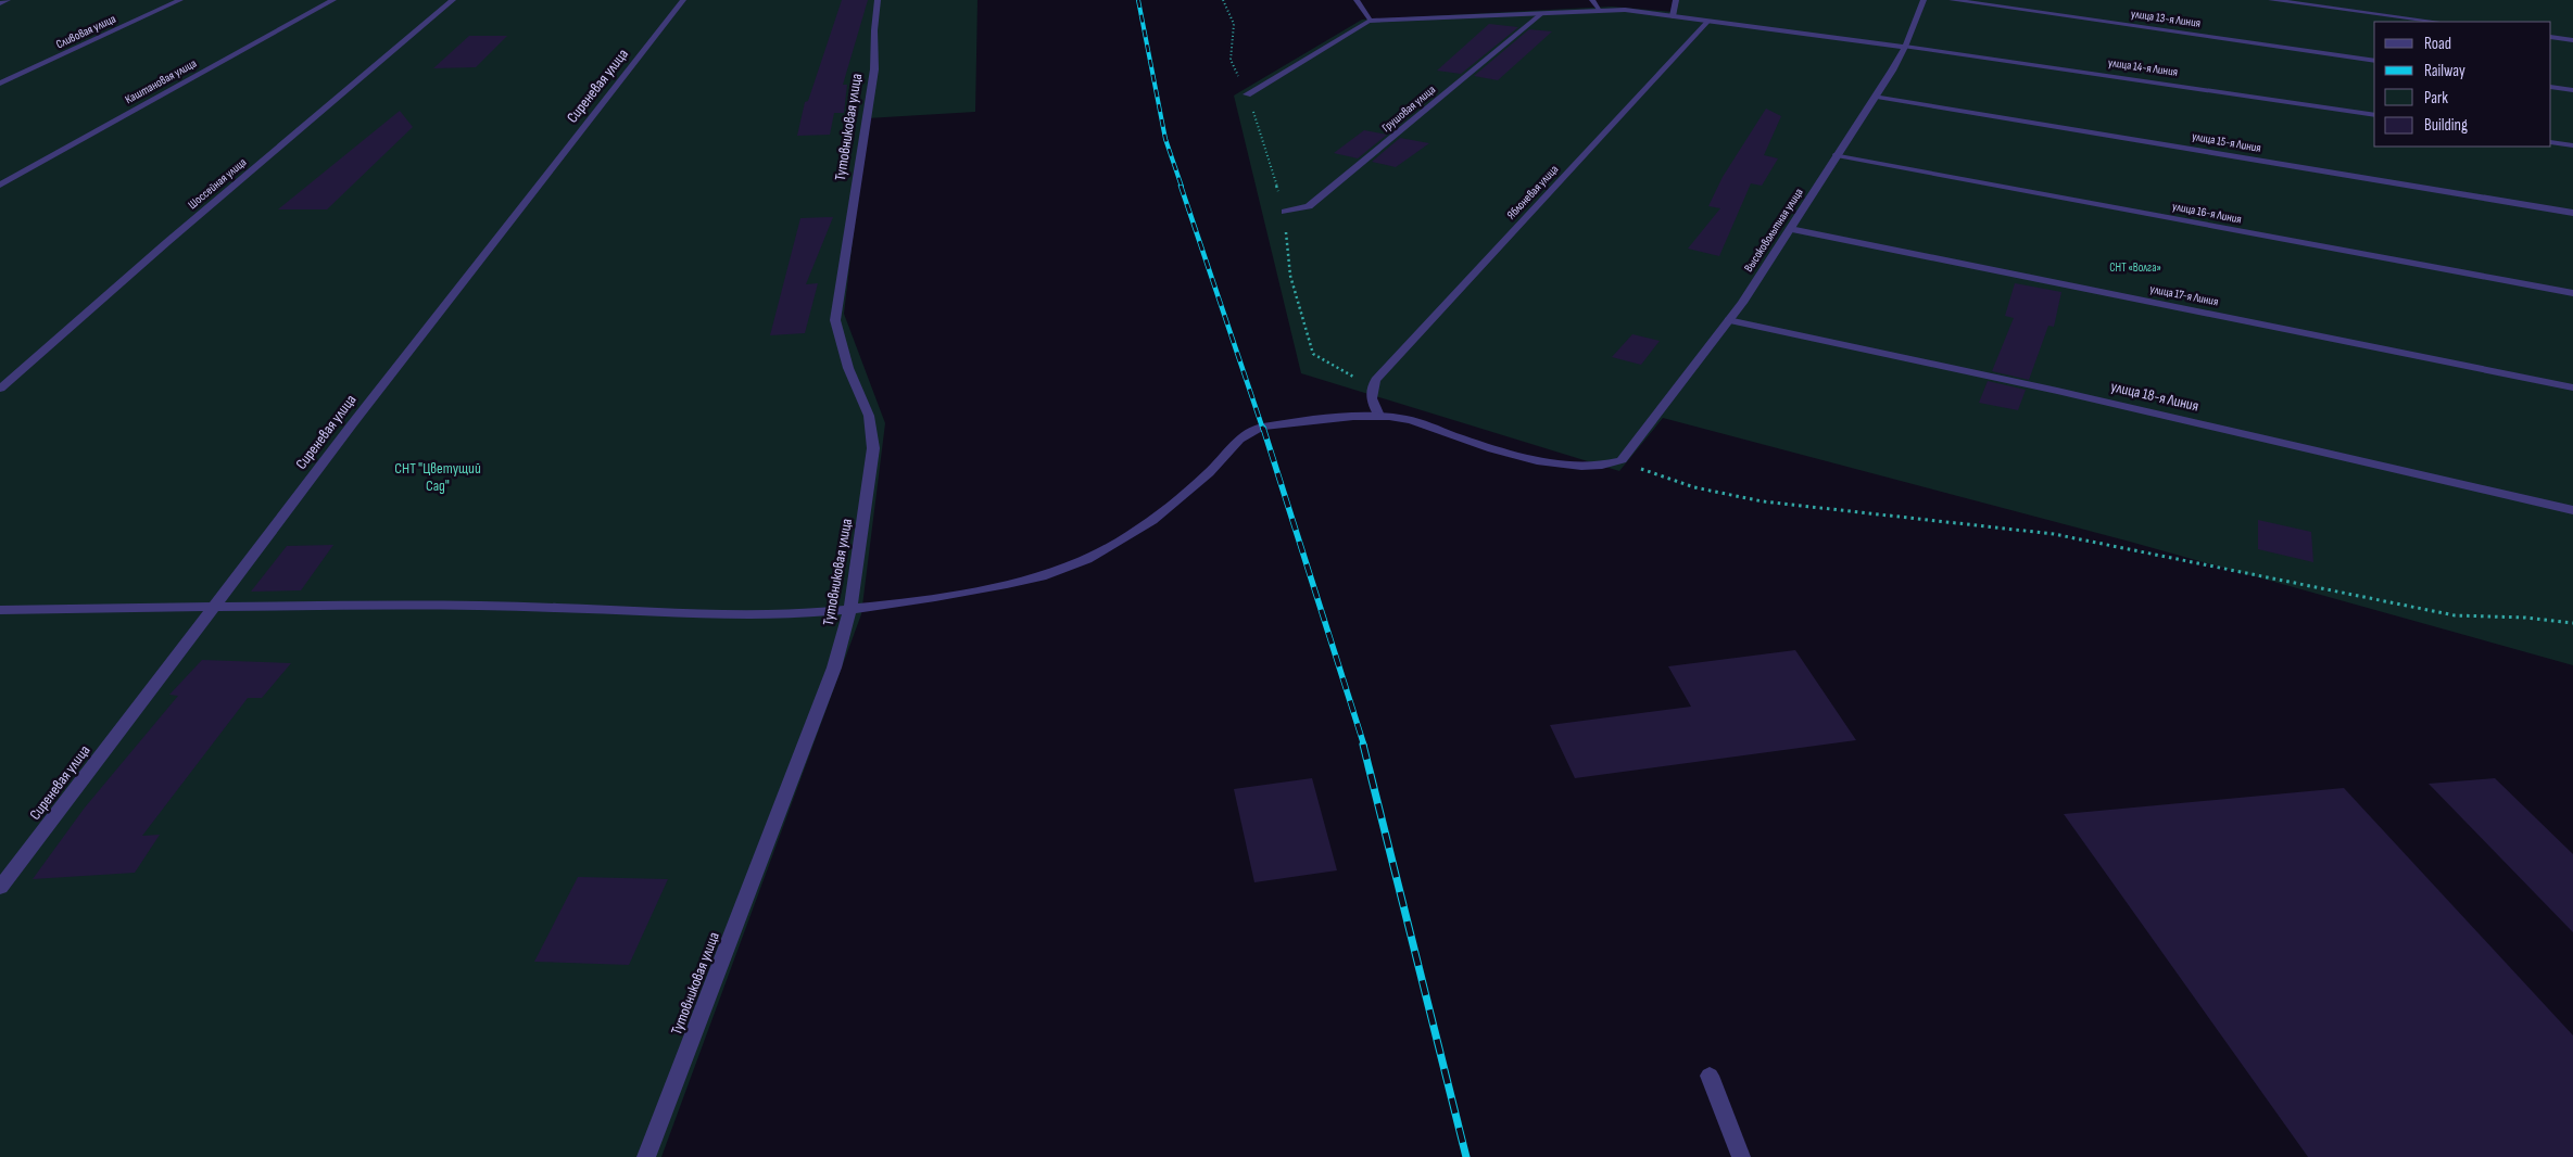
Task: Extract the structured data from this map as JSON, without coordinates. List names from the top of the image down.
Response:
{
  "streets": {
    "street": [
      "улица 13-я Линия",
      "Сливовая улица",
      "улица 14-я Линия",
      "Каштановая улица",
      "Сиреневая улица",
      "Грушовая улица",
      "Тутовниковая улица",
      "улица 15-я Линия",
      "Шоссейная улица",
      "Яблоневая улица",
      "улица 16-я Линия",
      "Высоковольтная улица",
      "улица 17-я Линия",
      "улица 18-я Линия"
    ]
  },
  "crossings": [
    ["улица 14-я Линия", "Грушовая улица"],
    ["улица 14-я Линия", "Яблоневая улица"],
    ["улица 14-я Линия", "Высоковольтная улица"],
    ["улица 15-я Линия", "Высоковольтная улица"],
    ["улица 16-я Линия", "Высоковольтная улица"],
    ["Высоковольтная улица", "улица 17-я Линия"],
    ["Высоковольтная улица", "улица 18-я Линия"]
  ],
  "parks": ["СНТ «Волга»", "СНТ \"Цветущий Сад\""],
  "legend": [
    "Road",
    "Railway",
    "Park",
    "Building"
  ]
}
